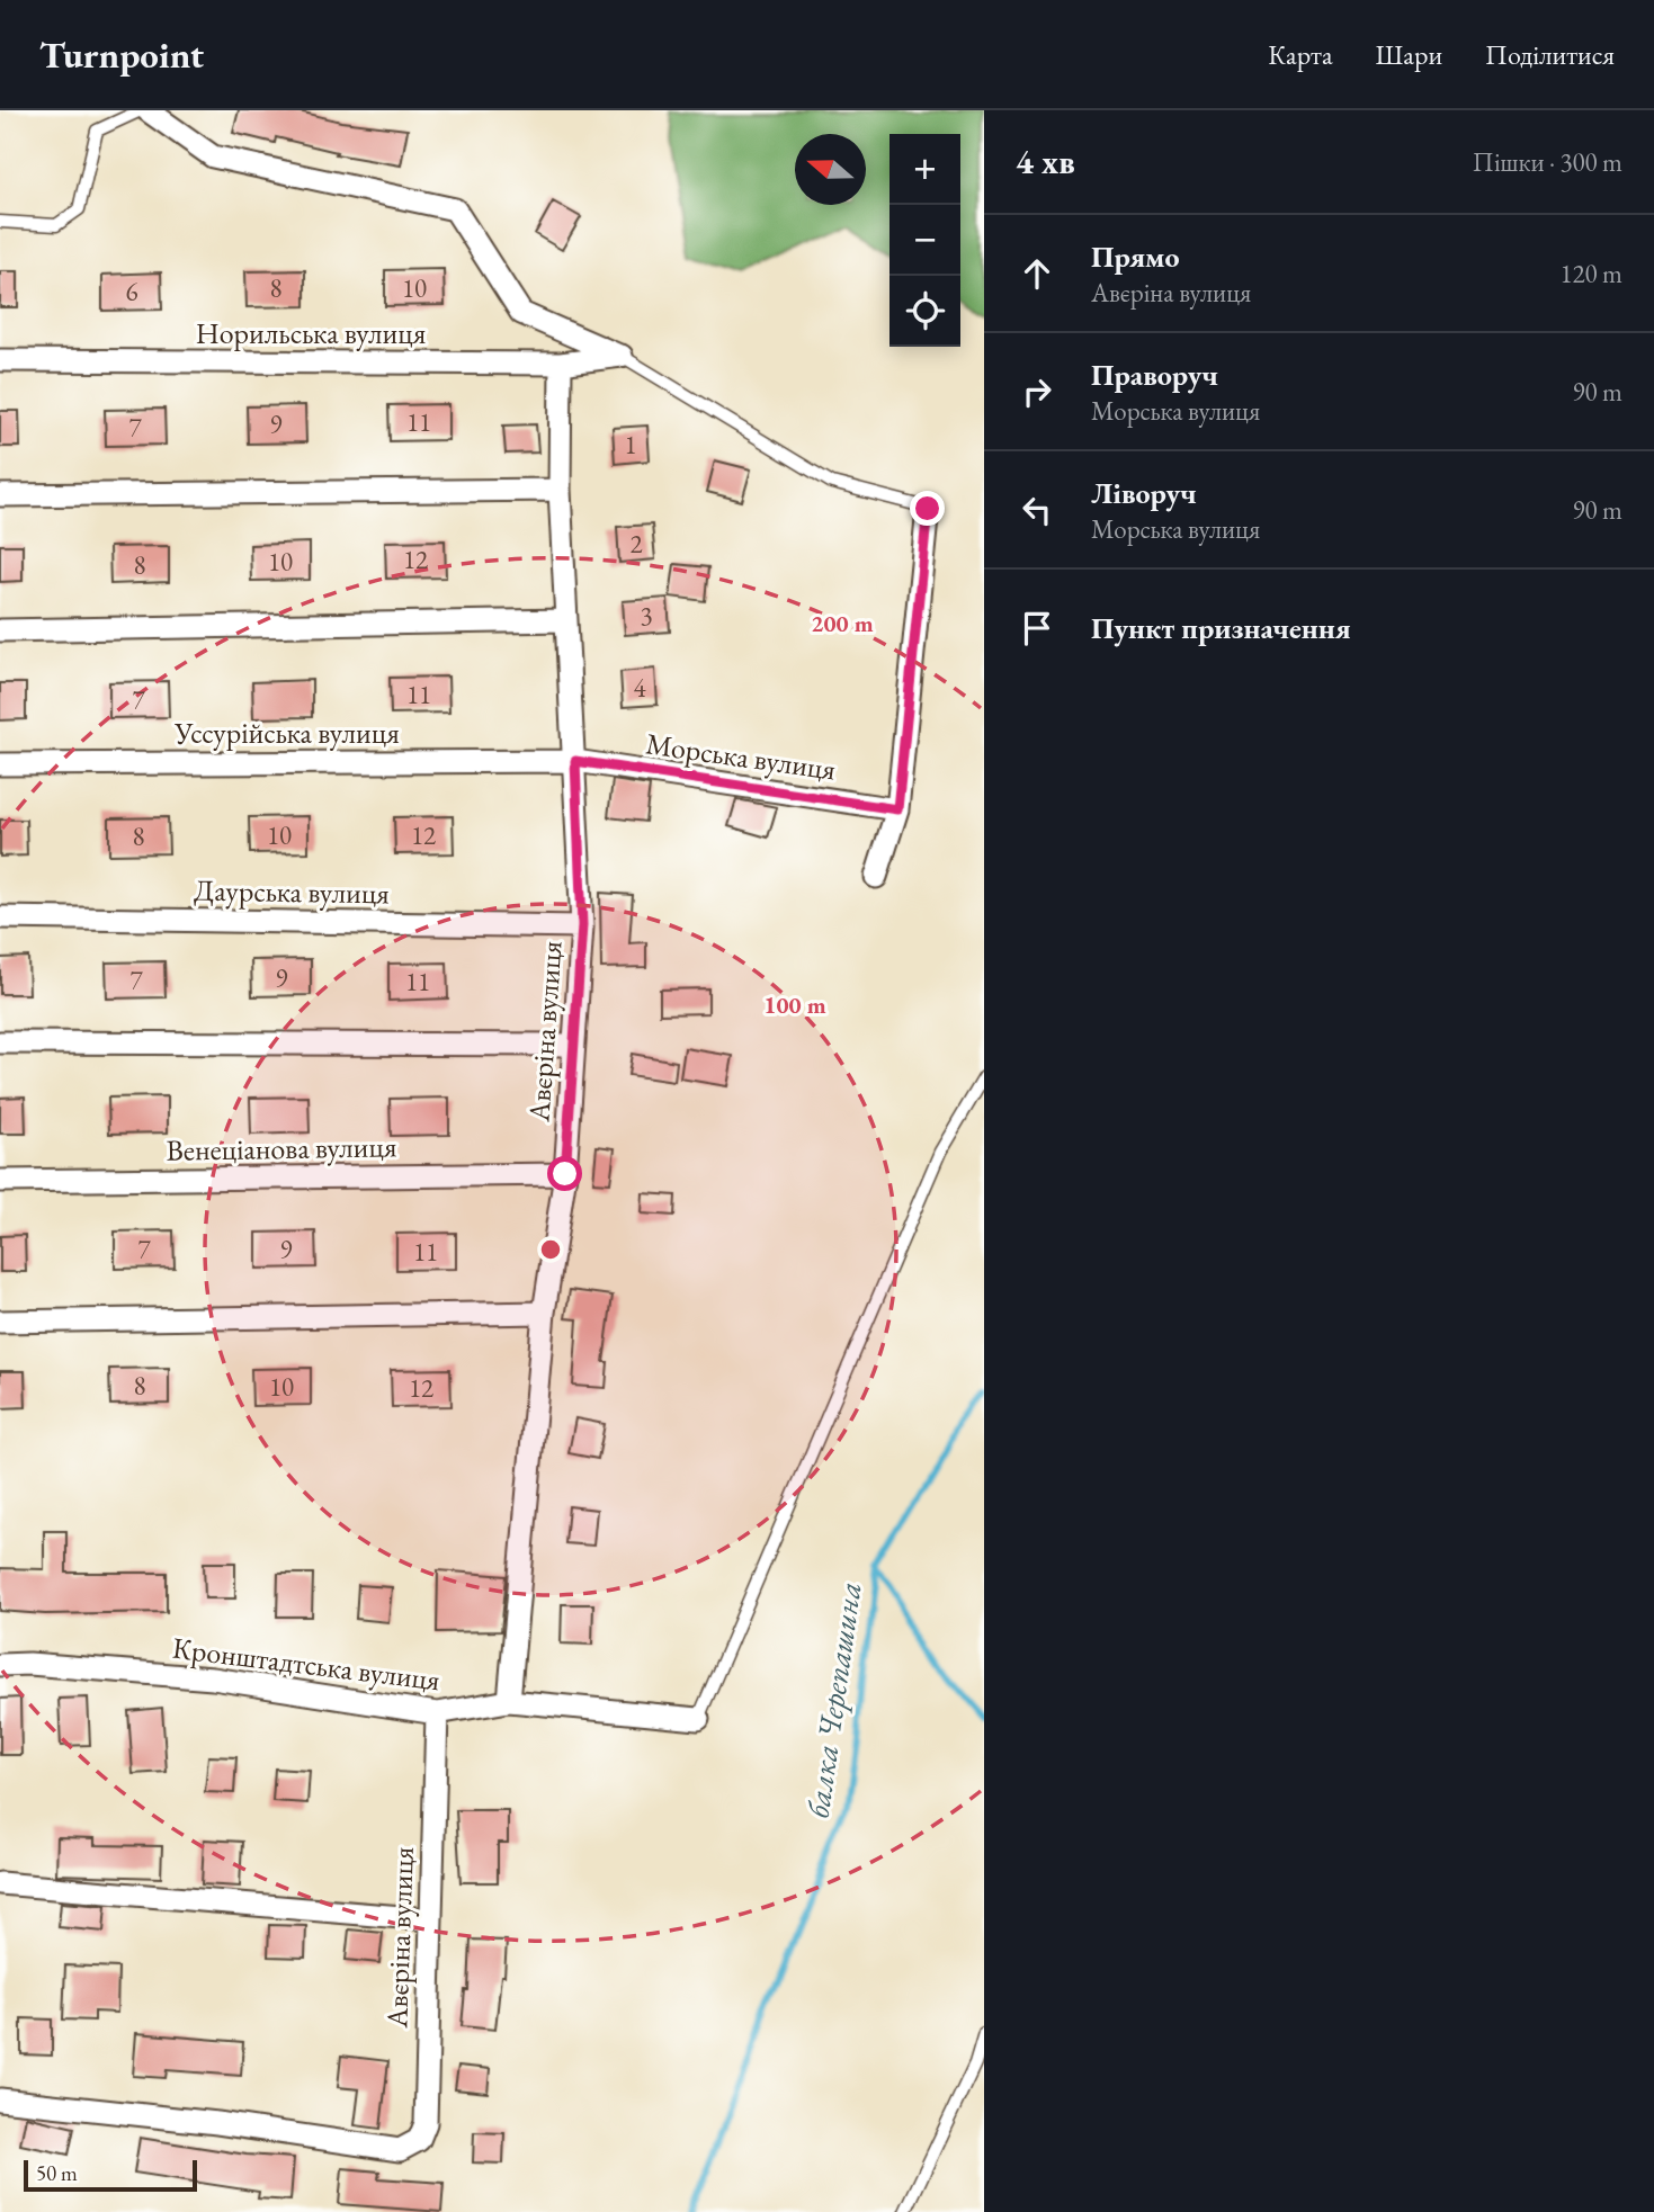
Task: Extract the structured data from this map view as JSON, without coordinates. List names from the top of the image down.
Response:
{
  "streets": {
    "street": [
      "Норильська вулиця",
      "Уссурійська вулиця",
      "Морська вулиця",
      "Даурська вулиця",
      "Авєріна вулиця",
      "Венеціанова вулиця",
      "Кронштадтська вулиця"
    ]
  },
  "crossings": [
    ["Норильська вулиця", "Авєріна вулиця"],
    ["Уссурійська вулиця", "Морська вулиця"],
    ["Уссурійська вулиця", "Авєріна вулиця"],
    ["Морська вулиця", "Авєріна вулиця"],
    ["Даурська вулиця", "Авєріна вулиця"],
    ["Авєріна вулиця", "Венеціанова вулиця"],
    ["Авєріна вулиця", "Кронштадтська вулиця"]
  ],
  "water": ["балка Черепашина"],
  "house_numbers": [
    "8",
    "10",
    "6",
    "11",
    "9",
    "7",
    "1",
    "2",
    "12",
    "10",
    "8",
    "3",
    "4",
    "11",
    "7",
    "10",
    "12",
    "8",
    "9",
    "7",
    "11",
    "7",
    "9",
    "11",
    "8",
    "10",
    "12"
  ],
  "scale_bar": "50 m",
  "north": "left",
  "page": {
    "header": "Turnpoint",
    "nav": ["Карта", "Шари", "Поділитися"],
    "heading": ["4 хв", "Пішки · 300 m"],
    "map_buttons": ["+", "−"],
    "list": [
      ["Прямо", "Авєріна вулиця", "120 m"],
      ["Праворуч", "Морська вулиця", "90 m"],
      ["Ліворуч", "Морська вулиця", "90 m"],
      "Пункт призначення"
    ],
    "scale": "50 m"
  },
  "rings": ["200 m", "100 m"]
}
